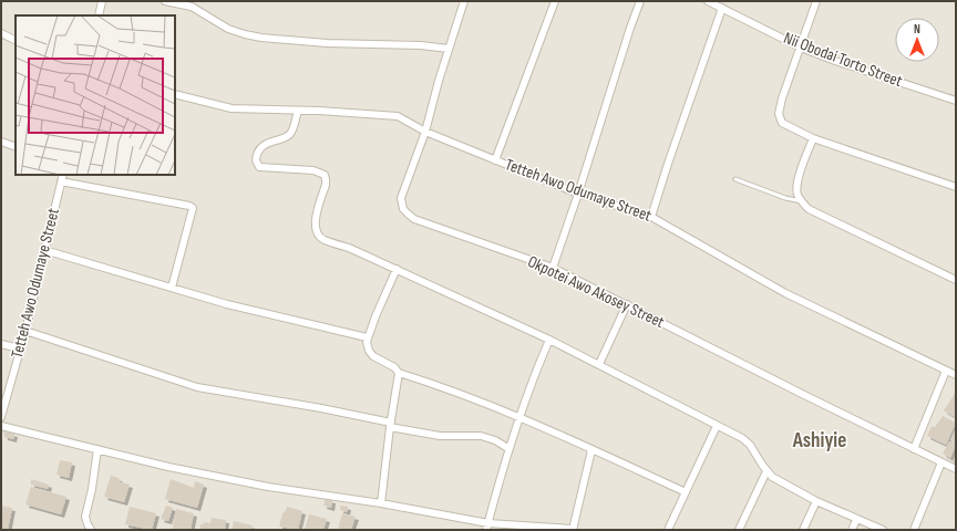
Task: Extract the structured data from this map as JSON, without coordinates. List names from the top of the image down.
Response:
{
  "streets": {
    "street": ["Nii Obodai Torto Street", "Tetteh Awo Odumaye Street", "Okpotei Awo Akosey Street"]
  },
  "crossings": [
    ["Tetteh Awo Odumaye Street", "Okpotei Awo Akosey Street"]
  ],
  "districts": ["Ashiyie"],
  "north": "top"
}
